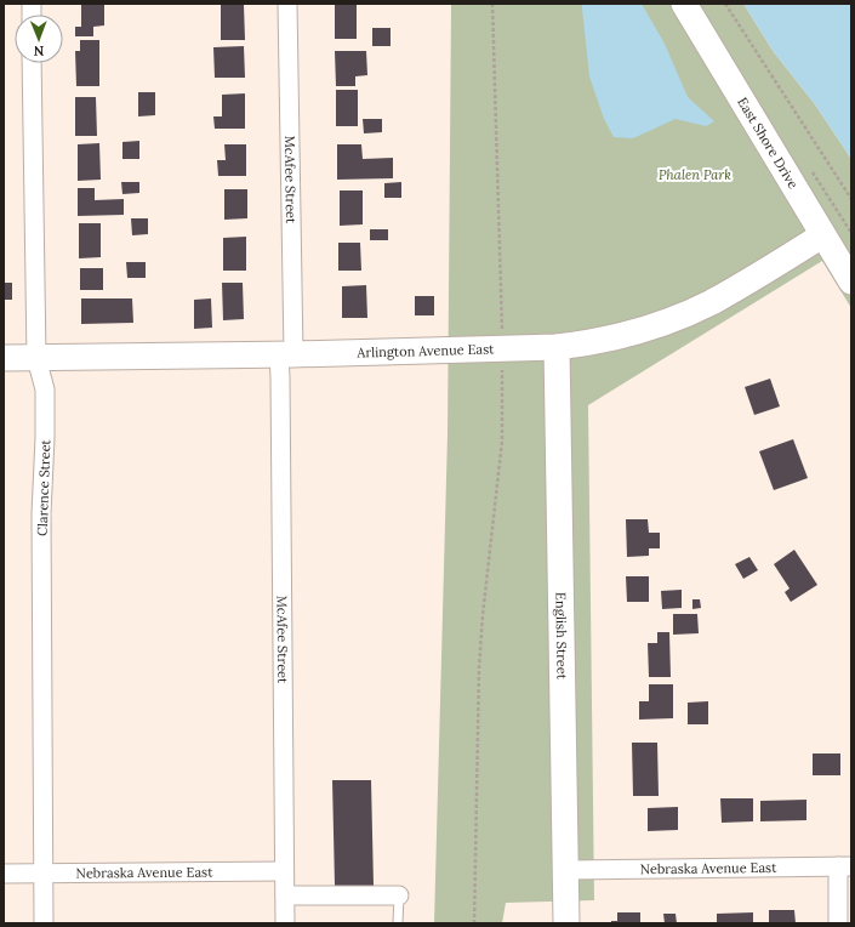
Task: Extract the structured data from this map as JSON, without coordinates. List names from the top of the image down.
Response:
{
  "streets": {
    "street": [
      "East Shore Drive",
      "McAfee Street",
      "Arlington Avenue East",
      "Clarence Street",
      "English Street",
      "Nebraska Avenue East"
    ]
  },
  "crossings": [
    ["East Shore Drive", "Arlington Avenue East"],
    ["McAfee Street", "Arlington Avenue East"],
    ["McAfee Street", "Nebraska Avenue East"],
    ["Arlington Avenue East", "Clarence Street"],
    ["Arlington Avenue East", "English Street"],
    ["Clarence Street", "Nebraska Avenue East"],
    ["English Street", "Nebraska Avenue East"]
  ],
  "parks": ["Phalen Park"],
  "north": "bottom"
}
